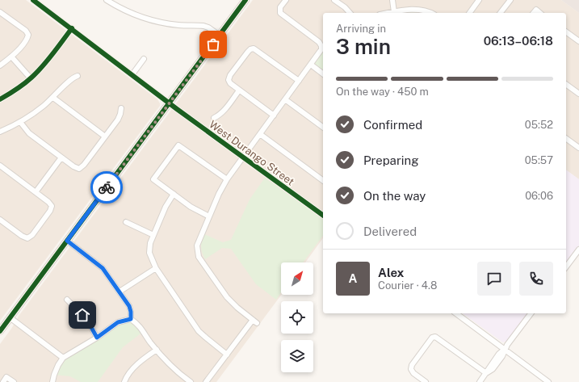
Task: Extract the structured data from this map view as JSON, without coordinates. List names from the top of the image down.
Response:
{
  "streets": {
    "street": ["West Durango Street"]
  },
  "north": "top right",
  "page": {
    "heading": ["3 min", "Arriving in", "06:13–06:18"],
    "panel": ["Alex", "Courier · 4.8"],
    "bar": "On the way · 450 m",
    "list": [
      ["Confirmed", "05:52"],
      ["Preparing", "05:57"],
      ["On the way", "06:06"],
      "Delivered"
    ],
    "round": "A"
  }
}
